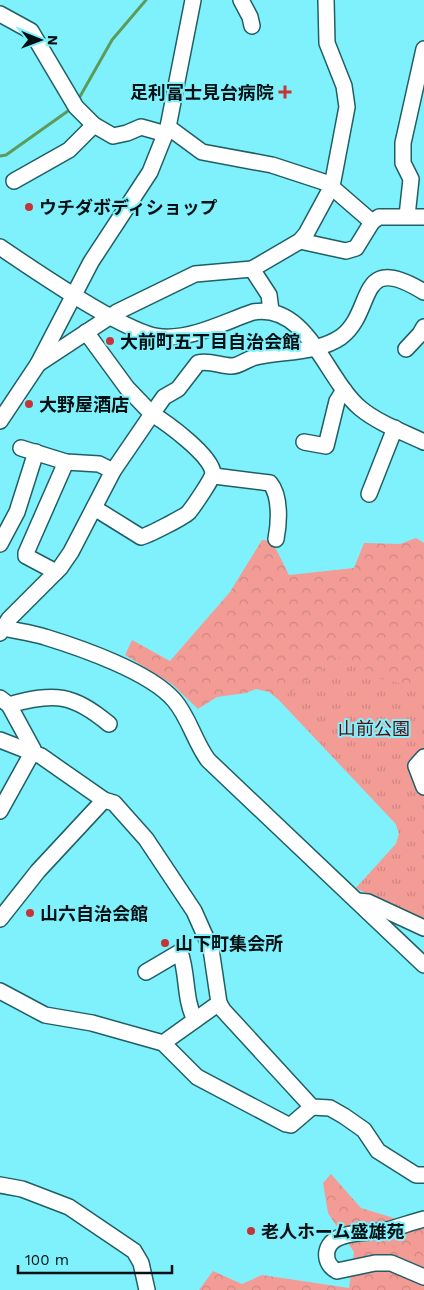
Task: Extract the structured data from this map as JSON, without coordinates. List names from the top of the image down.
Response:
{
  "parks": ["山前公園"],
  "places": {
    "health": ["足利富士見台病院"],
    "other": [
      "ウチダボディショップ",
      "大前町五丁目自治会館",
      "大野屋酒店",
      "山六自治会館",
      "山下町集会所",
      "老人ホーム盛雄苑"
    ]
  },
  "scale_bar": "100 m",
  "north": "right"
}
